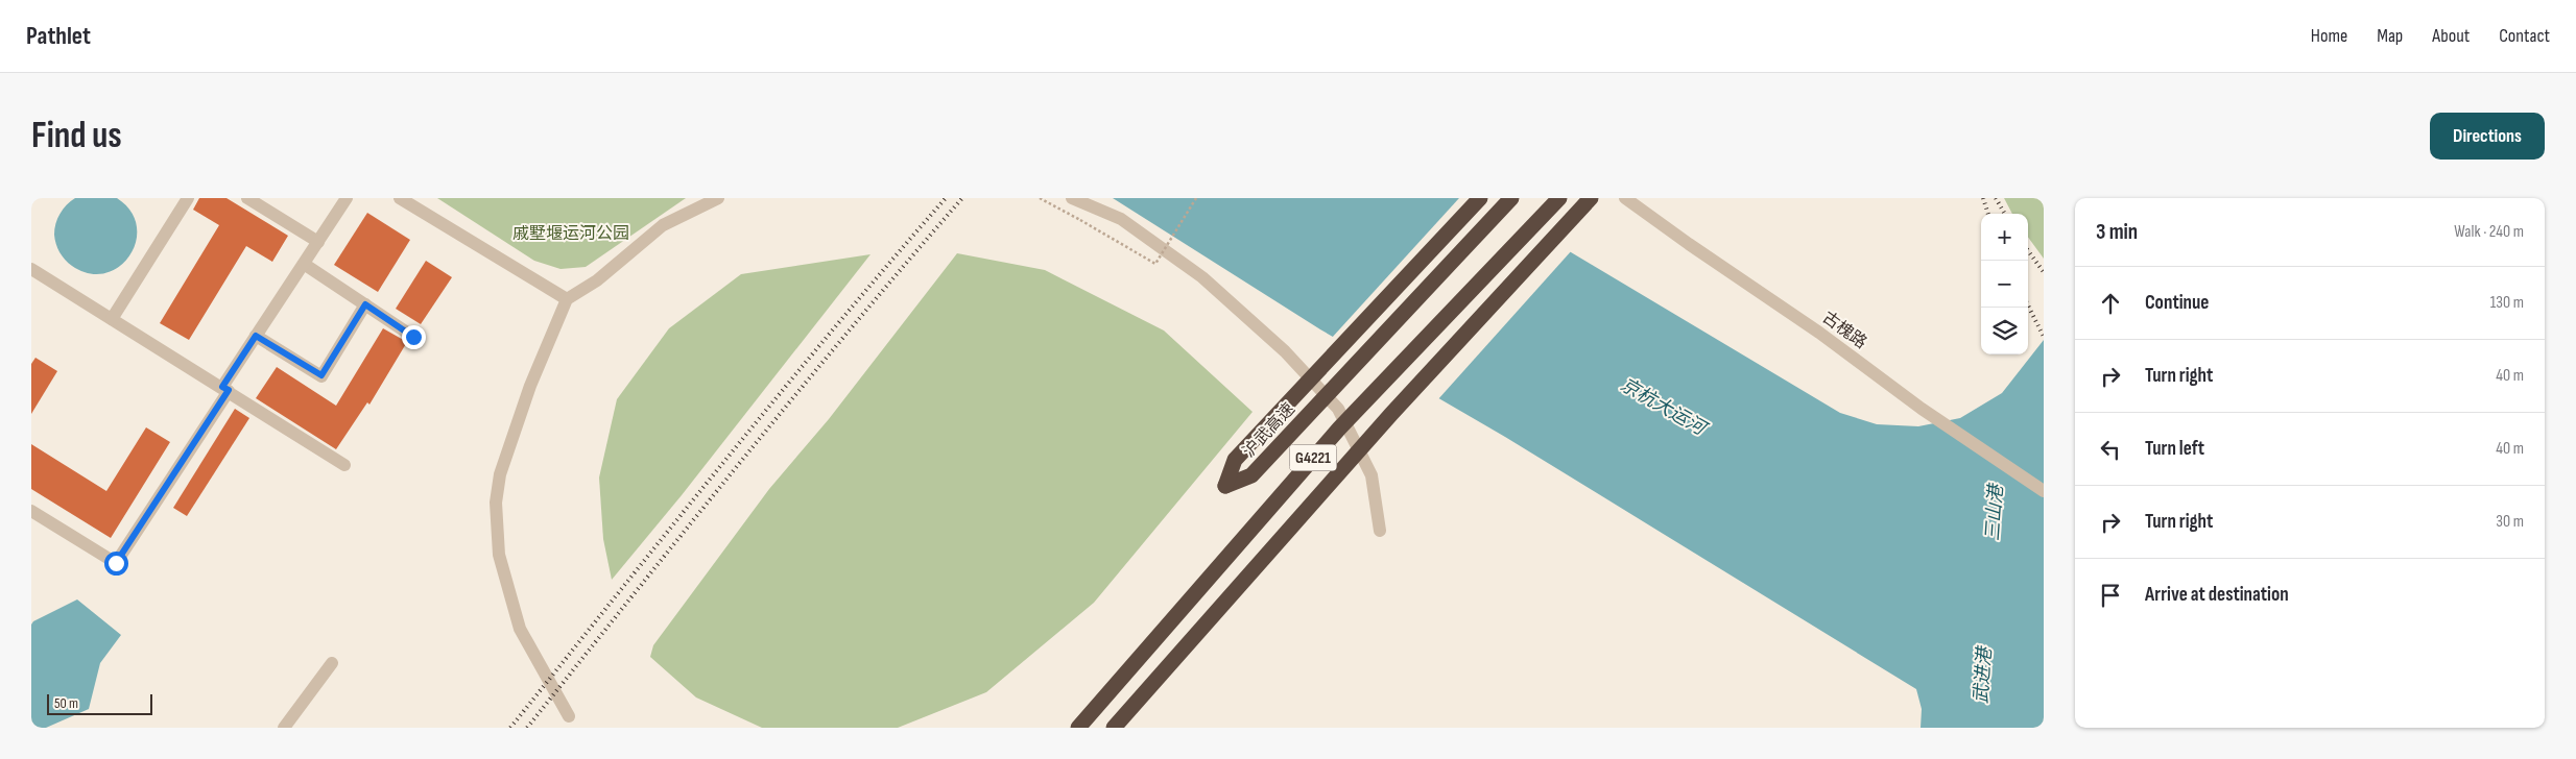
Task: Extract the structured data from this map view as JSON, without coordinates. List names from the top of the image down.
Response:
{
  "streets": {
    "highway": ["沪武高速", "G4221"],
    "street": ["古槐路"]
  },
  "water": ["京杭大运河", "三山港", "武进港"],
  "parks": ["戚墅堰运河公园"],
  "scale_bar": "50 m",
  "page": {
    "header": "Pathlet",
    "nav": [
      "Home",
      "Map",
      "About",
      "Contact"
    ],
    "buttons": "Directions",
    "title": "Find us",
    "heading": ["3 min", "Walk · 240 m"],
    "map_buttons": ["+", "−"],
    "list": [
      ["Continue", "130 m"],
      ["Turn right", "40 m"],
      ["Turn left", "40 m"],
      ["Turn right", "30 m"],
      "Arrive at destination"
    ],
    "scale": "50 m"
  }
}
